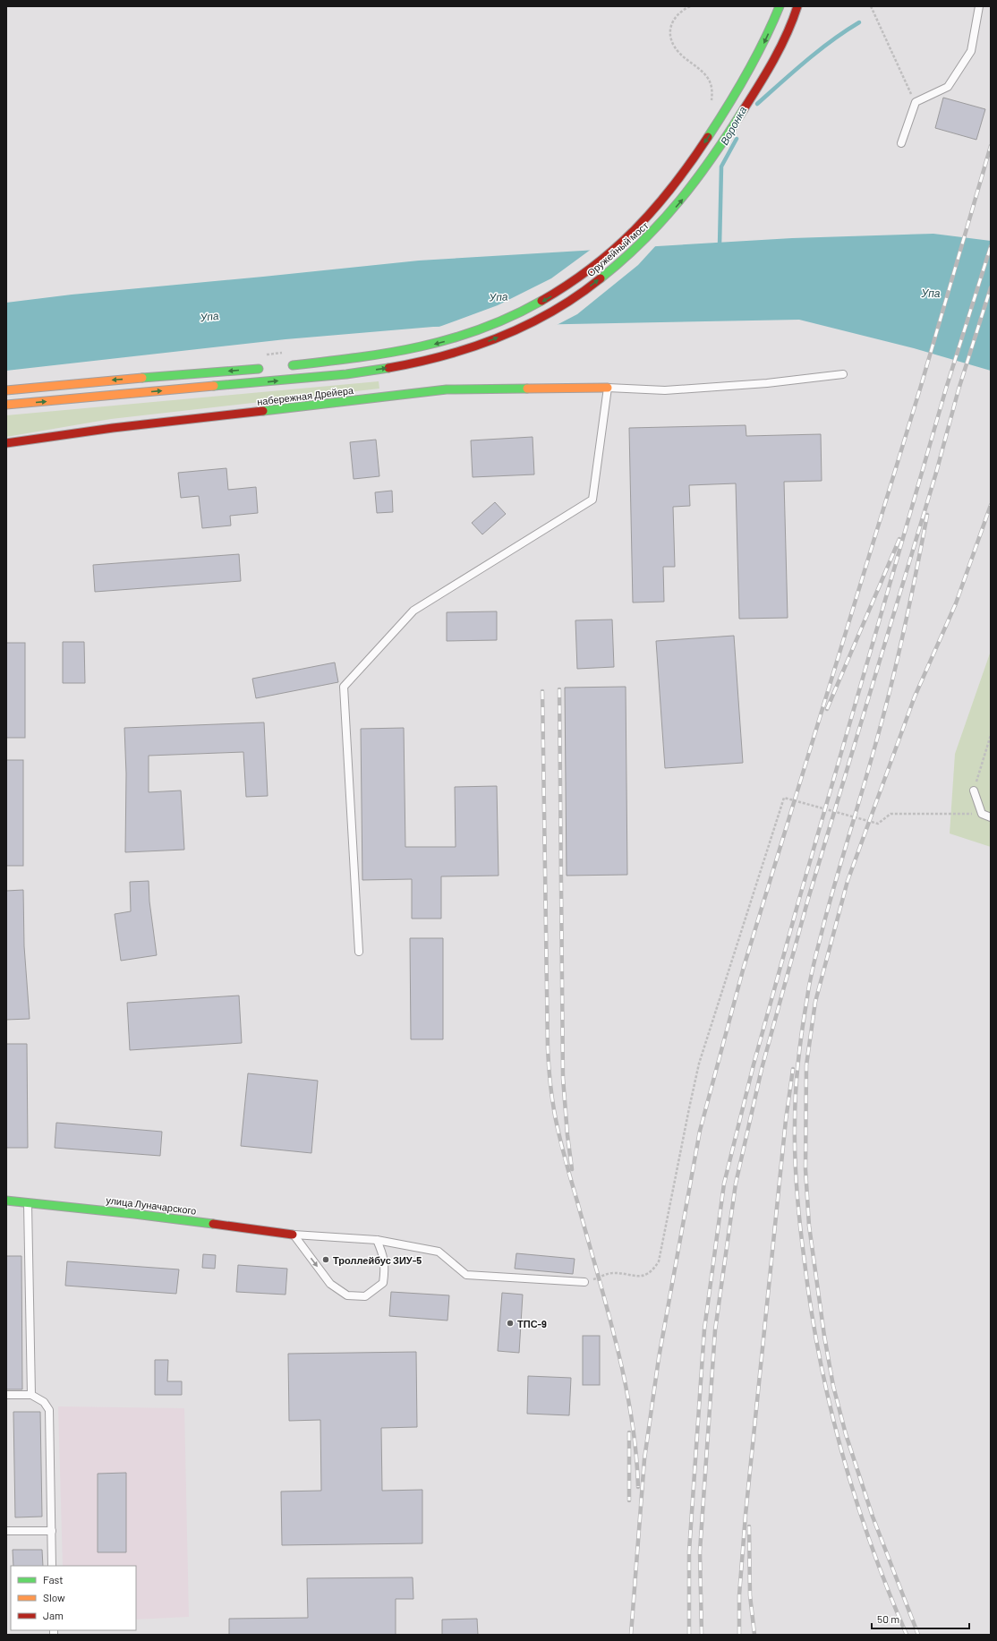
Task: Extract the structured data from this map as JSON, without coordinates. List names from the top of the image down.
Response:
{
  "streets": {
    "main road": ["Оружейный мост", "набережная Дрейера", "улица Луначарского"]
  },
  "water": ["Воронка", "Упа"],
  "places": ["Троллейбус ЗИУ-5", "ТПС-9"],
  "legend": ["Fast", "Slow", "Jam"],
  "scale_bar": "50 m"
}
